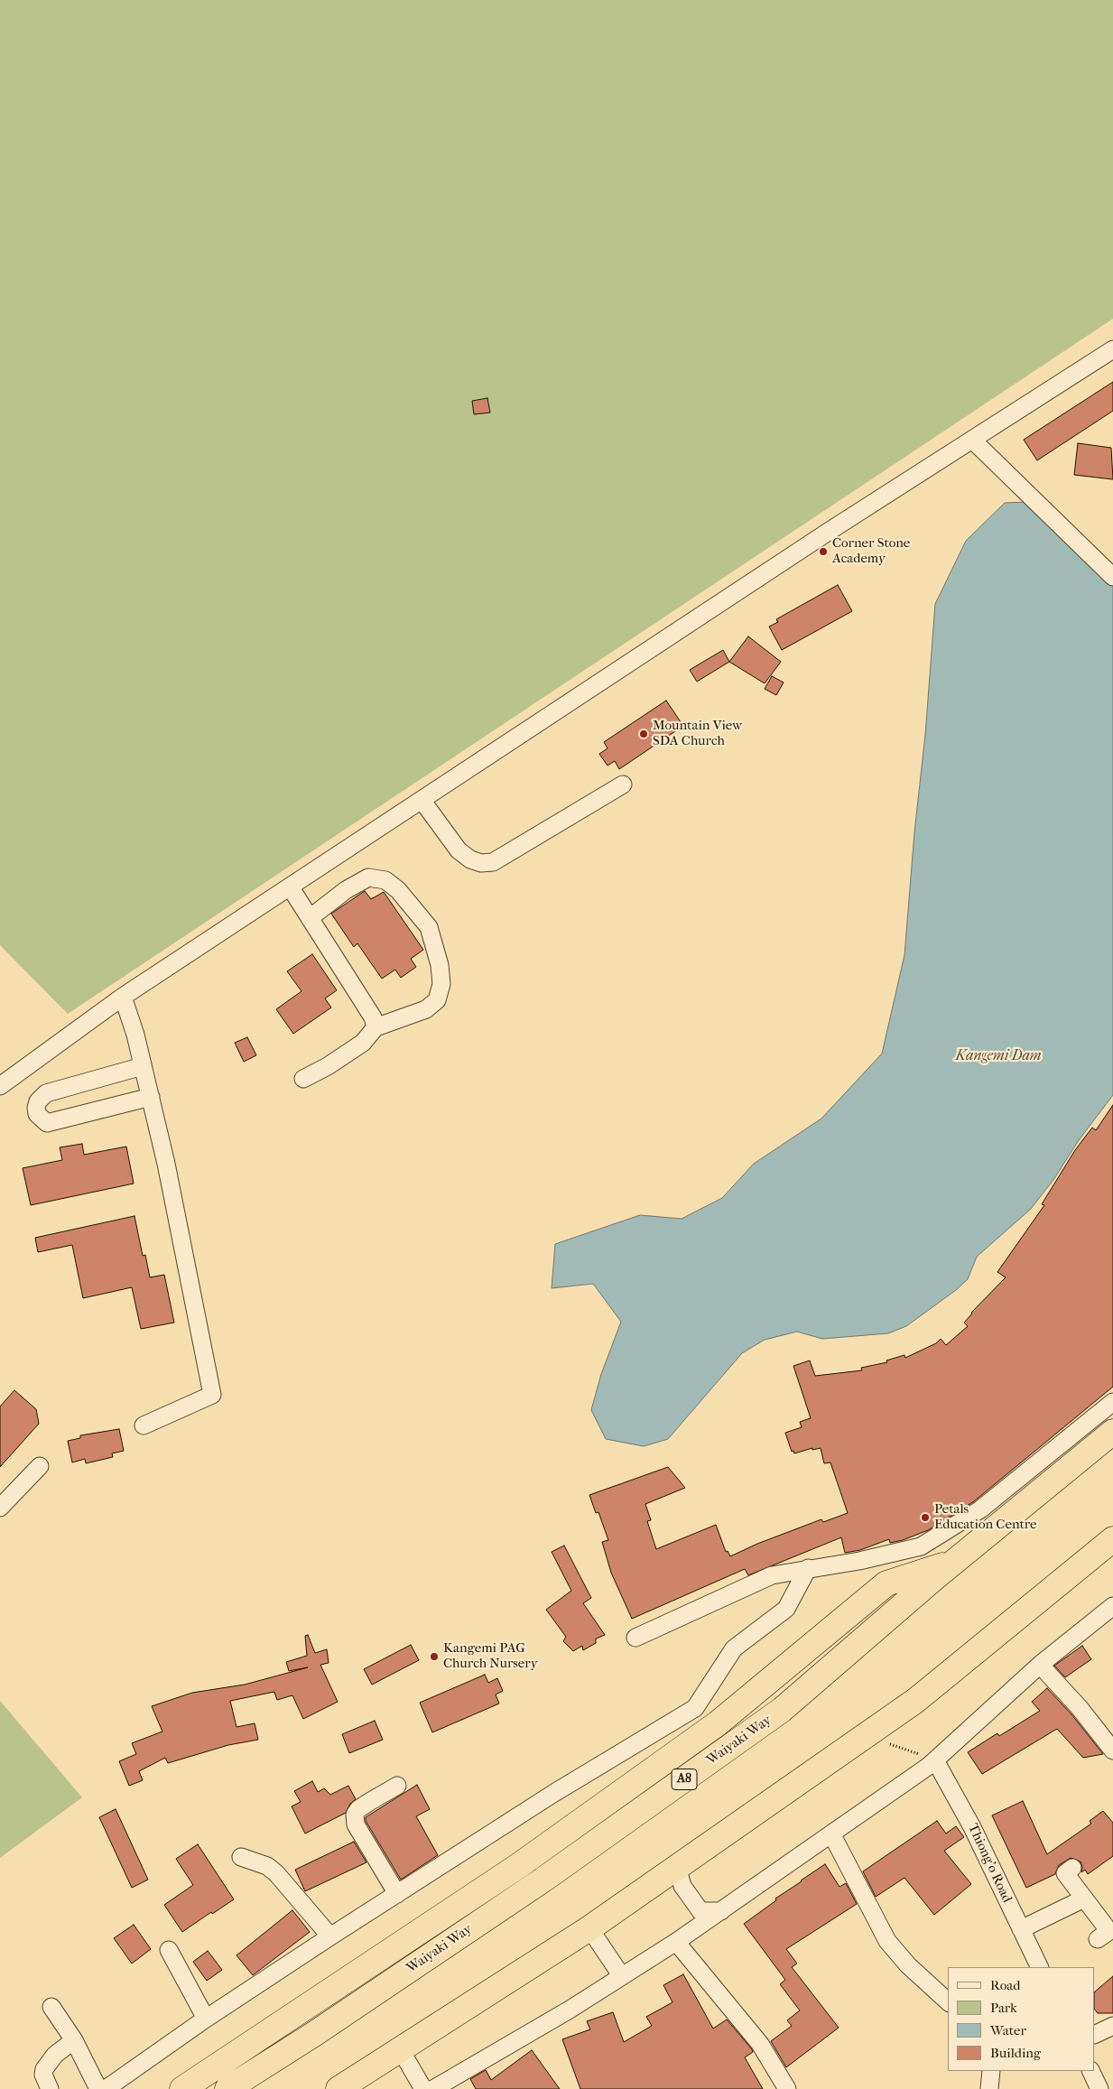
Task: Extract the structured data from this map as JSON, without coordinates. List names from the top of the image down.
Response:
{
  "streets": {
    "highway": ["Waiyaki Way", "A8"],
    "street": ["Thiong'o Road"]
  },
  "water": ["Kangemi Dam"],
  "places": [
    "Corner Stone Academy",
    "Mountain View SDA Church",
    "Petals Education Centre",
    "Kangemi PAG Church Nursery"
  ],
  "legend": [
    "Road",
    "Park",
    "Water",
    "Building"
  ]
}
